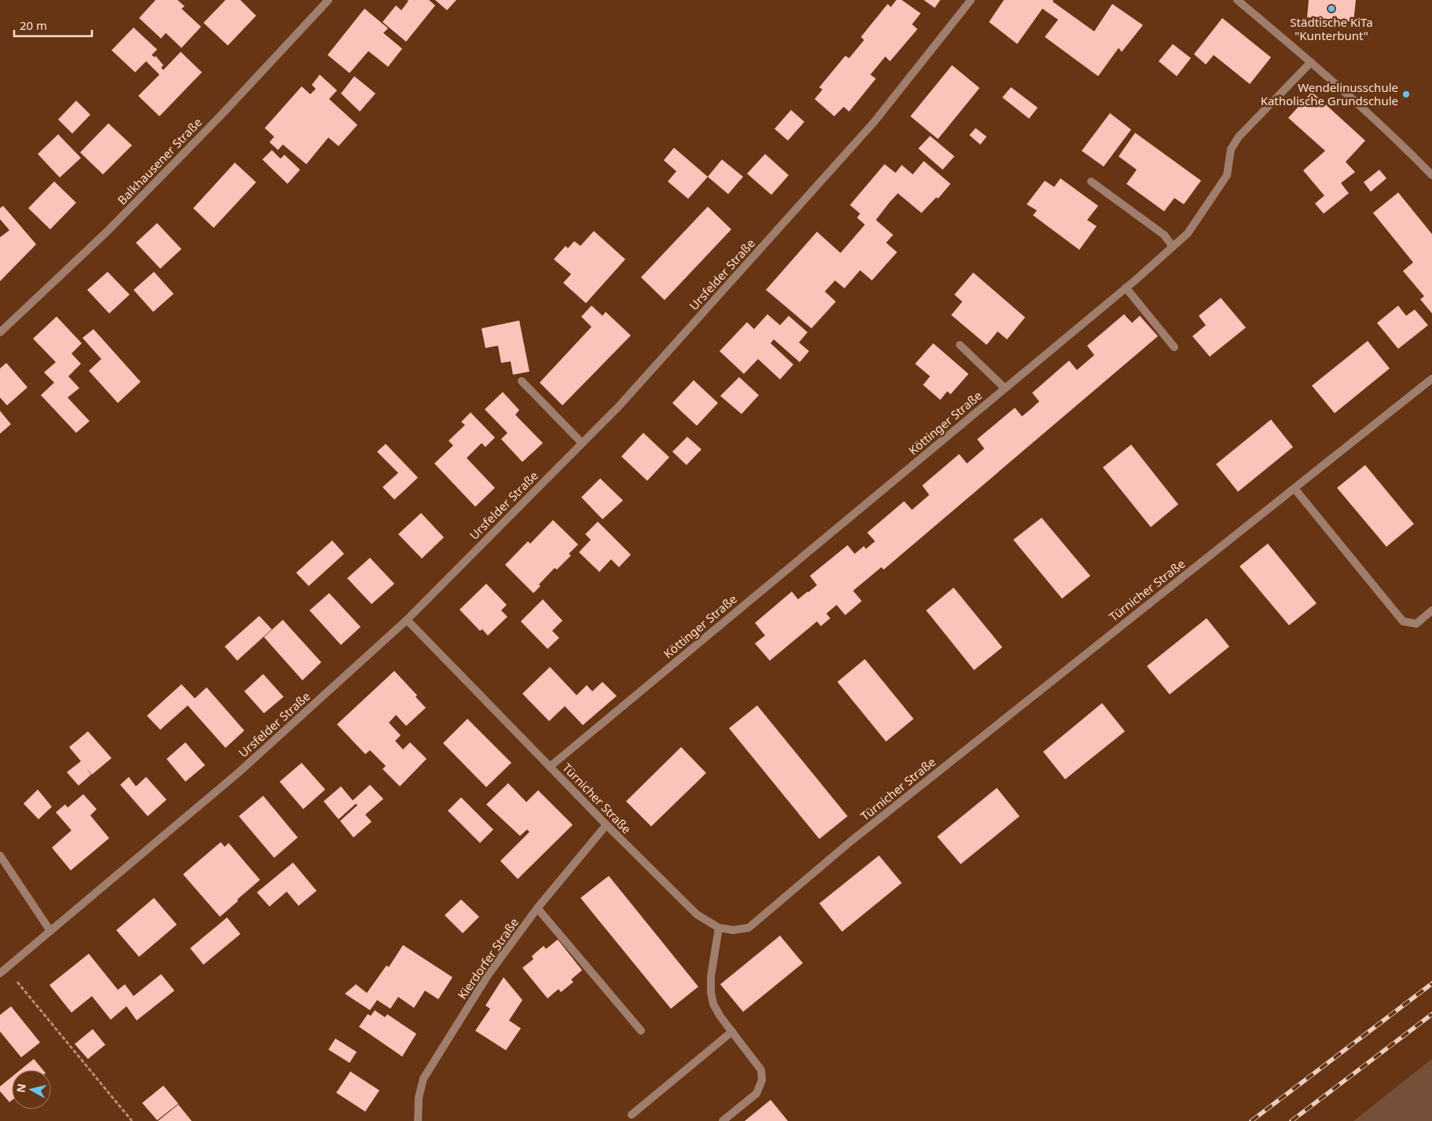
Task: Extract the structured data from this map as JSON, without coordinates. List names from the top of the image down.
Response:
{
  "streets": {
    "street": [
      "Balkhausener Straße",
      "Ursfelder Straße",
      "Köttinger Straße",
      "Türnicher Straße",
      "Kierdorfer Straße"
    ]
  },
  "crossings": [
    ["Ursfelder Straße", "Türnicher Straße"],
    ["Köttinger Straße", "Türnicher Straße"],
    ["Türnicher Straße", "Kierdorfer Straße"]
  ],
  "places": ["Städtische KiTa \"Kunterbunt\"", "Wendelinusschule Katholische Grundschule"],
  "scale_bar": "20 m",
  "north": "left"
}
